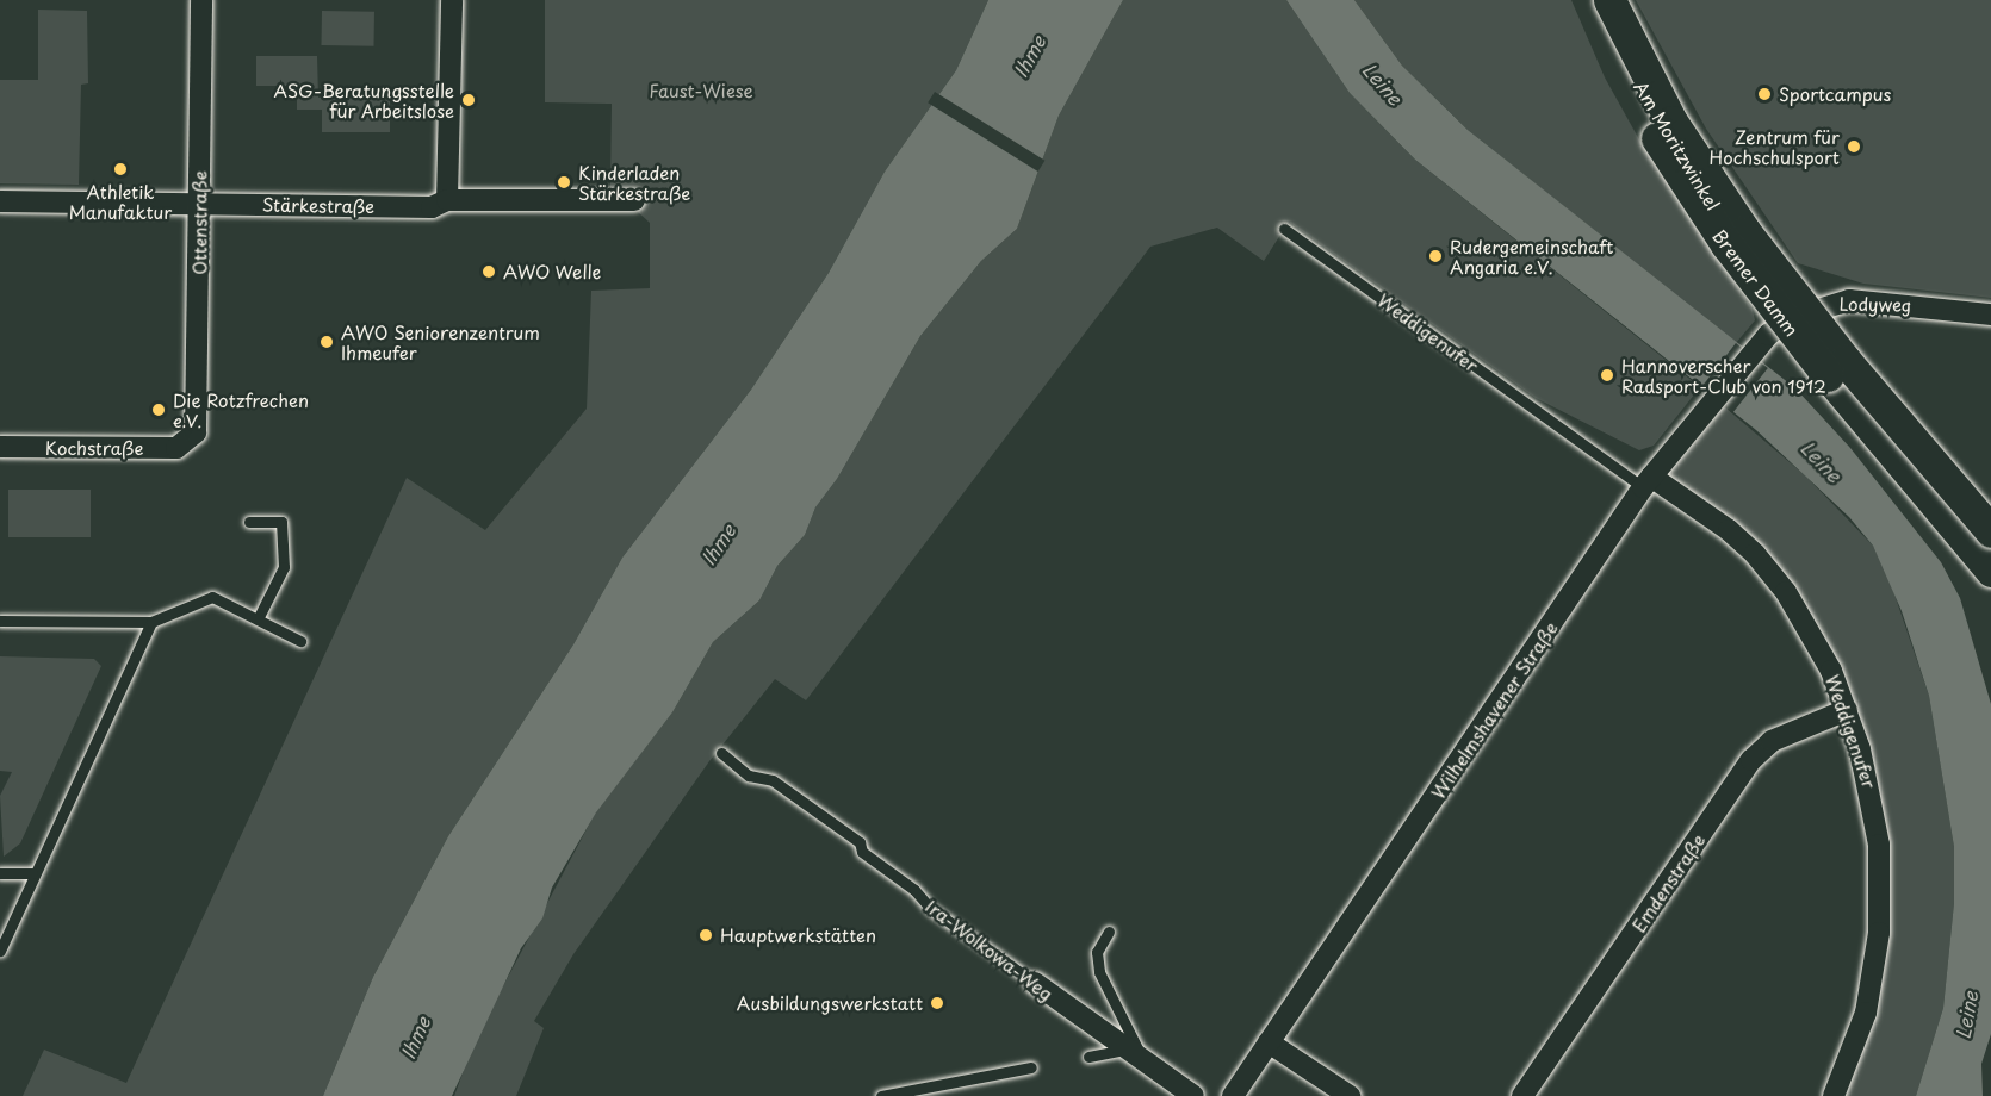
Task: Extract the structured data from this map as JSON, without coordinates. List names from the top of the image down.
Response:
{
  "streets": {
    "main road": ["Bremer Damm"],
    "street": [
      "Am Moritzwinkel",
      "Stärkestraße",
      "Ottenstraße",
      "Lodyweg",
      "Weddigenufer",
      "Kochstraße",
      "Wilhelmshavener Straße",
      "Emdenstraße",
      "Ira-Wolkowa-Weg"
    ]
  },
  "crossings": [
    ["Am Moritzwinkel", "Lodyweg"],
    ["Stärkestraße", "Ottenstraße"],
    ["Ottenstraße", "Kochstraße"],
    ["Lodyweg", "Wilhelmshavener Straße"],
    ["Weddigenufer", "Wilhelmshavener Straße"],
    ["Weddigenufer", "Emdenstraße"]
  ],
  "water": ["Ihme", "Leine"],
  "parks": ["Faust-Wiese"],
  "places": [
    "Sportcampus",
    "ASG-Beratungsstelle für Arbeitslose",
    "Zentrum für Hochschulsport",
    "Athletik Manufaktur",
    "Kinderladen Stärkestraße",
    "Rudergemeinschaft Angaria e.V.",
    "AWO Welle",
    "AWO Seniorenzentrum Ihmeufer",
    "Hannoverscher Radsport-Club von 1912",
    "Die Rotzfrechen e.V.",
    "Hauptwerkstätten",
    "Ausbildungswerkstatt"
  ]
}
